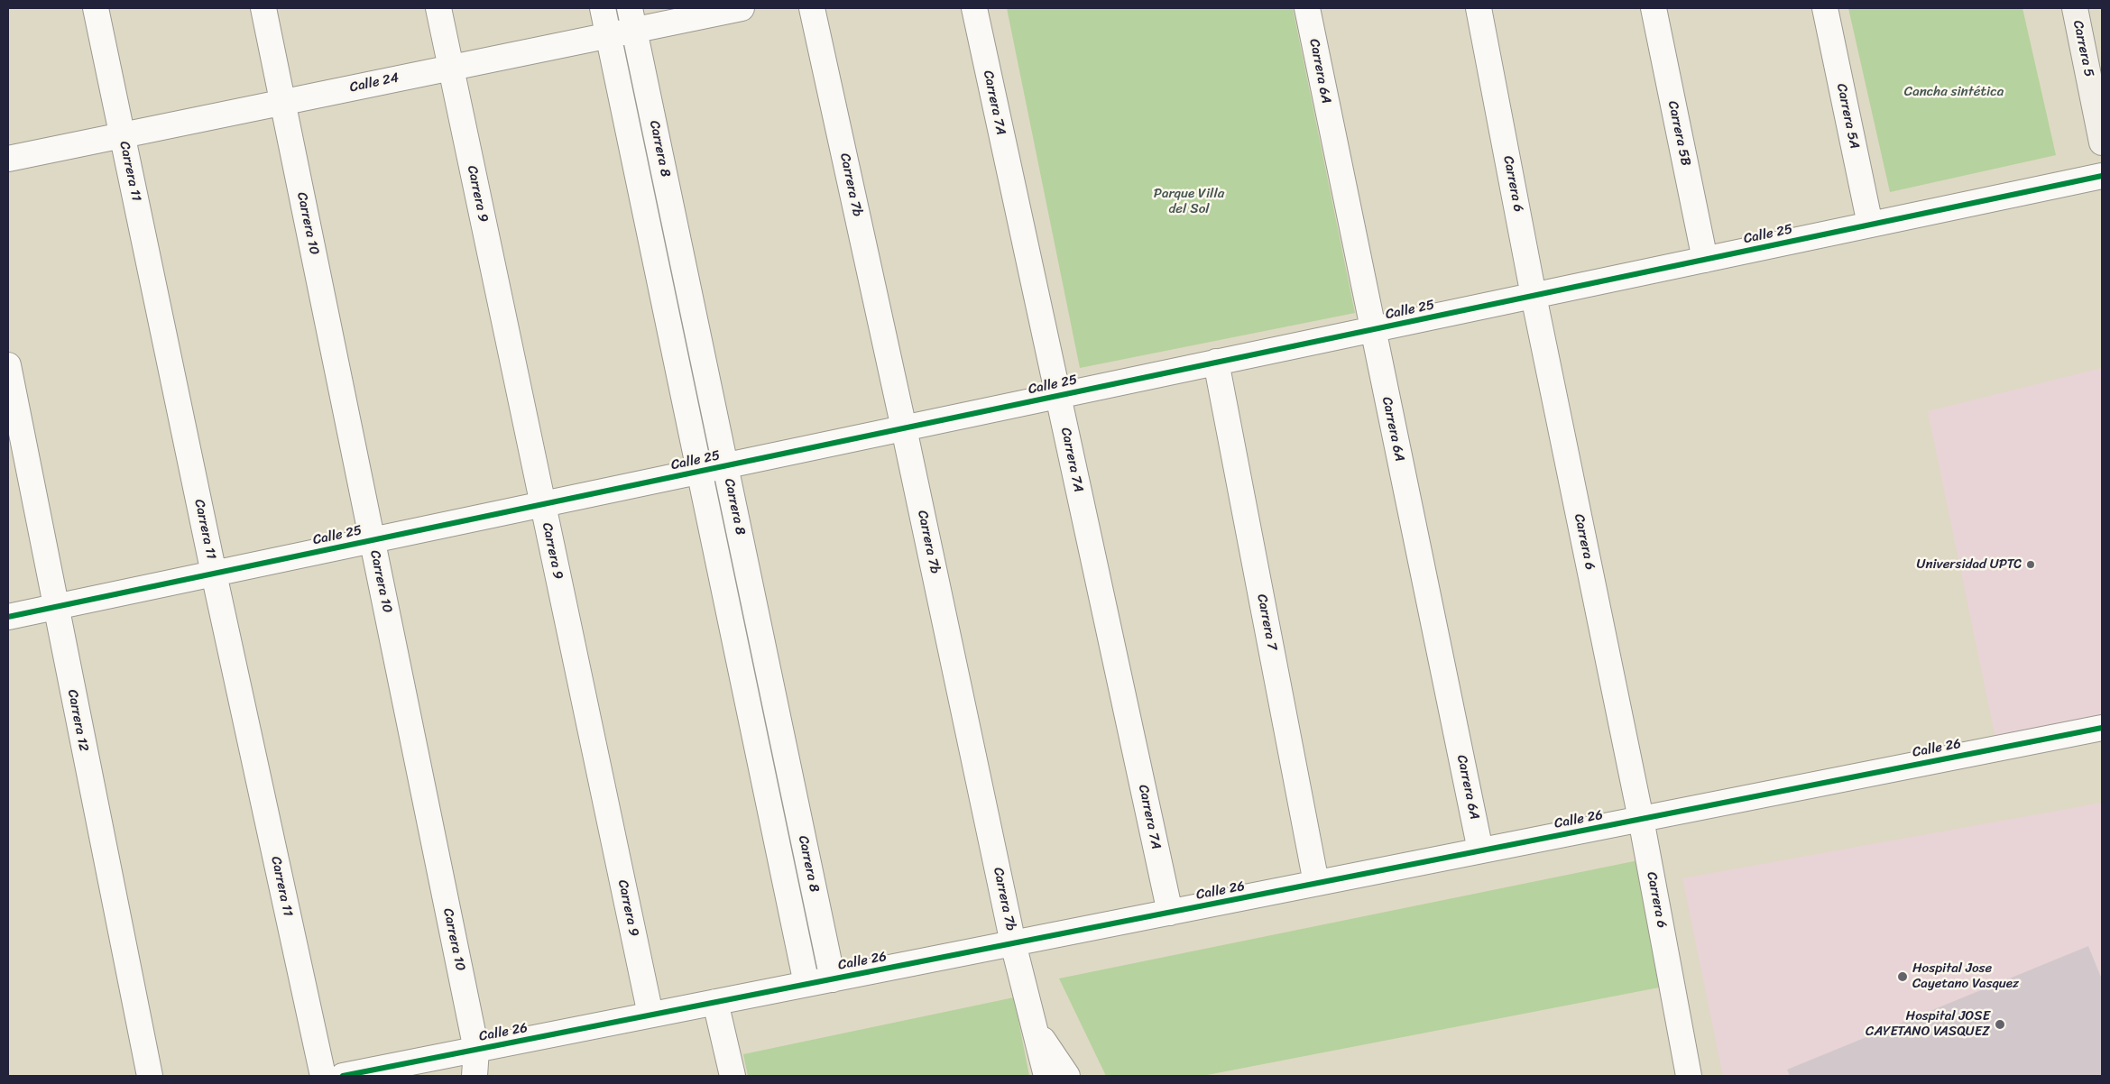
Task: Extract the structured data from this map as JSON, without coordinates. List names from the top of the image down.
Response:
{
  "streets": {
    "street": [
      "Carrera 5",
      "Carrera 6A",
      "Calle 24",
      "Carrera 7A",
      "Carrera 5A",
      "Carrera 5B",
      "Carrera 8",
      "Carrera 11",
      "Carrera 6",
      "Carrera 7b",
      "Carrera 9",
      "Carrera 10",
      "Calle 25",
      "Carrera 7",
      "Carrera 12",
      "Calle 26"
    ]
  },
  "crossings": [
    ["Carrera 6A", "Calle 25"],
    ["Carrera 6A", "Calle 26"],
    ["Calle 24", "Carrera 8"],
    ["Calle 24", "Carrera 11"],
    ["Calle 24", "Carrera 9"],
    ["Calle 24", "Carrera 10"],
    ["Carrera 7A", "Calle 25"],
    ["Carrera 7A", "Calle 26"],
    ["Carrera 5A", "Calle 25"],
    ["Carrera 5B", "Calle 25"],
    ["Carrera 8", "Calle 25"],
    ["Carrera 8", "Calle 26"],
    ["Carrera 11", "Calle 25"],
    ["Carrera 6", "Calle 25"],
    ["Carrera 6", "Calle 26"],
    ["Carrera 7b", "Calle 25"],
    ["Carrera 7b", "Calle 26"],
    ["Carrera 9", "Calle 25"],
    ["Carrera 9", "Calle 26"],
    ["Carrera 10", "Calle 25"],
    ["Carrera 10", "Calle 26"],
    ["Calle 25", "Carrera 7"],
    ["Calle 25", "Carrera 12"],
    ["Carrera 7", "Calle 26"]
  ],
  "parks": ["Cancha sintética", "Parque Villa del Sol"],
  "places": ["Universidad UPTC", "Hospital Jose Cayetano Vasquez", "Hospital JOSE CAYETANO VASQUEZ"]
}
